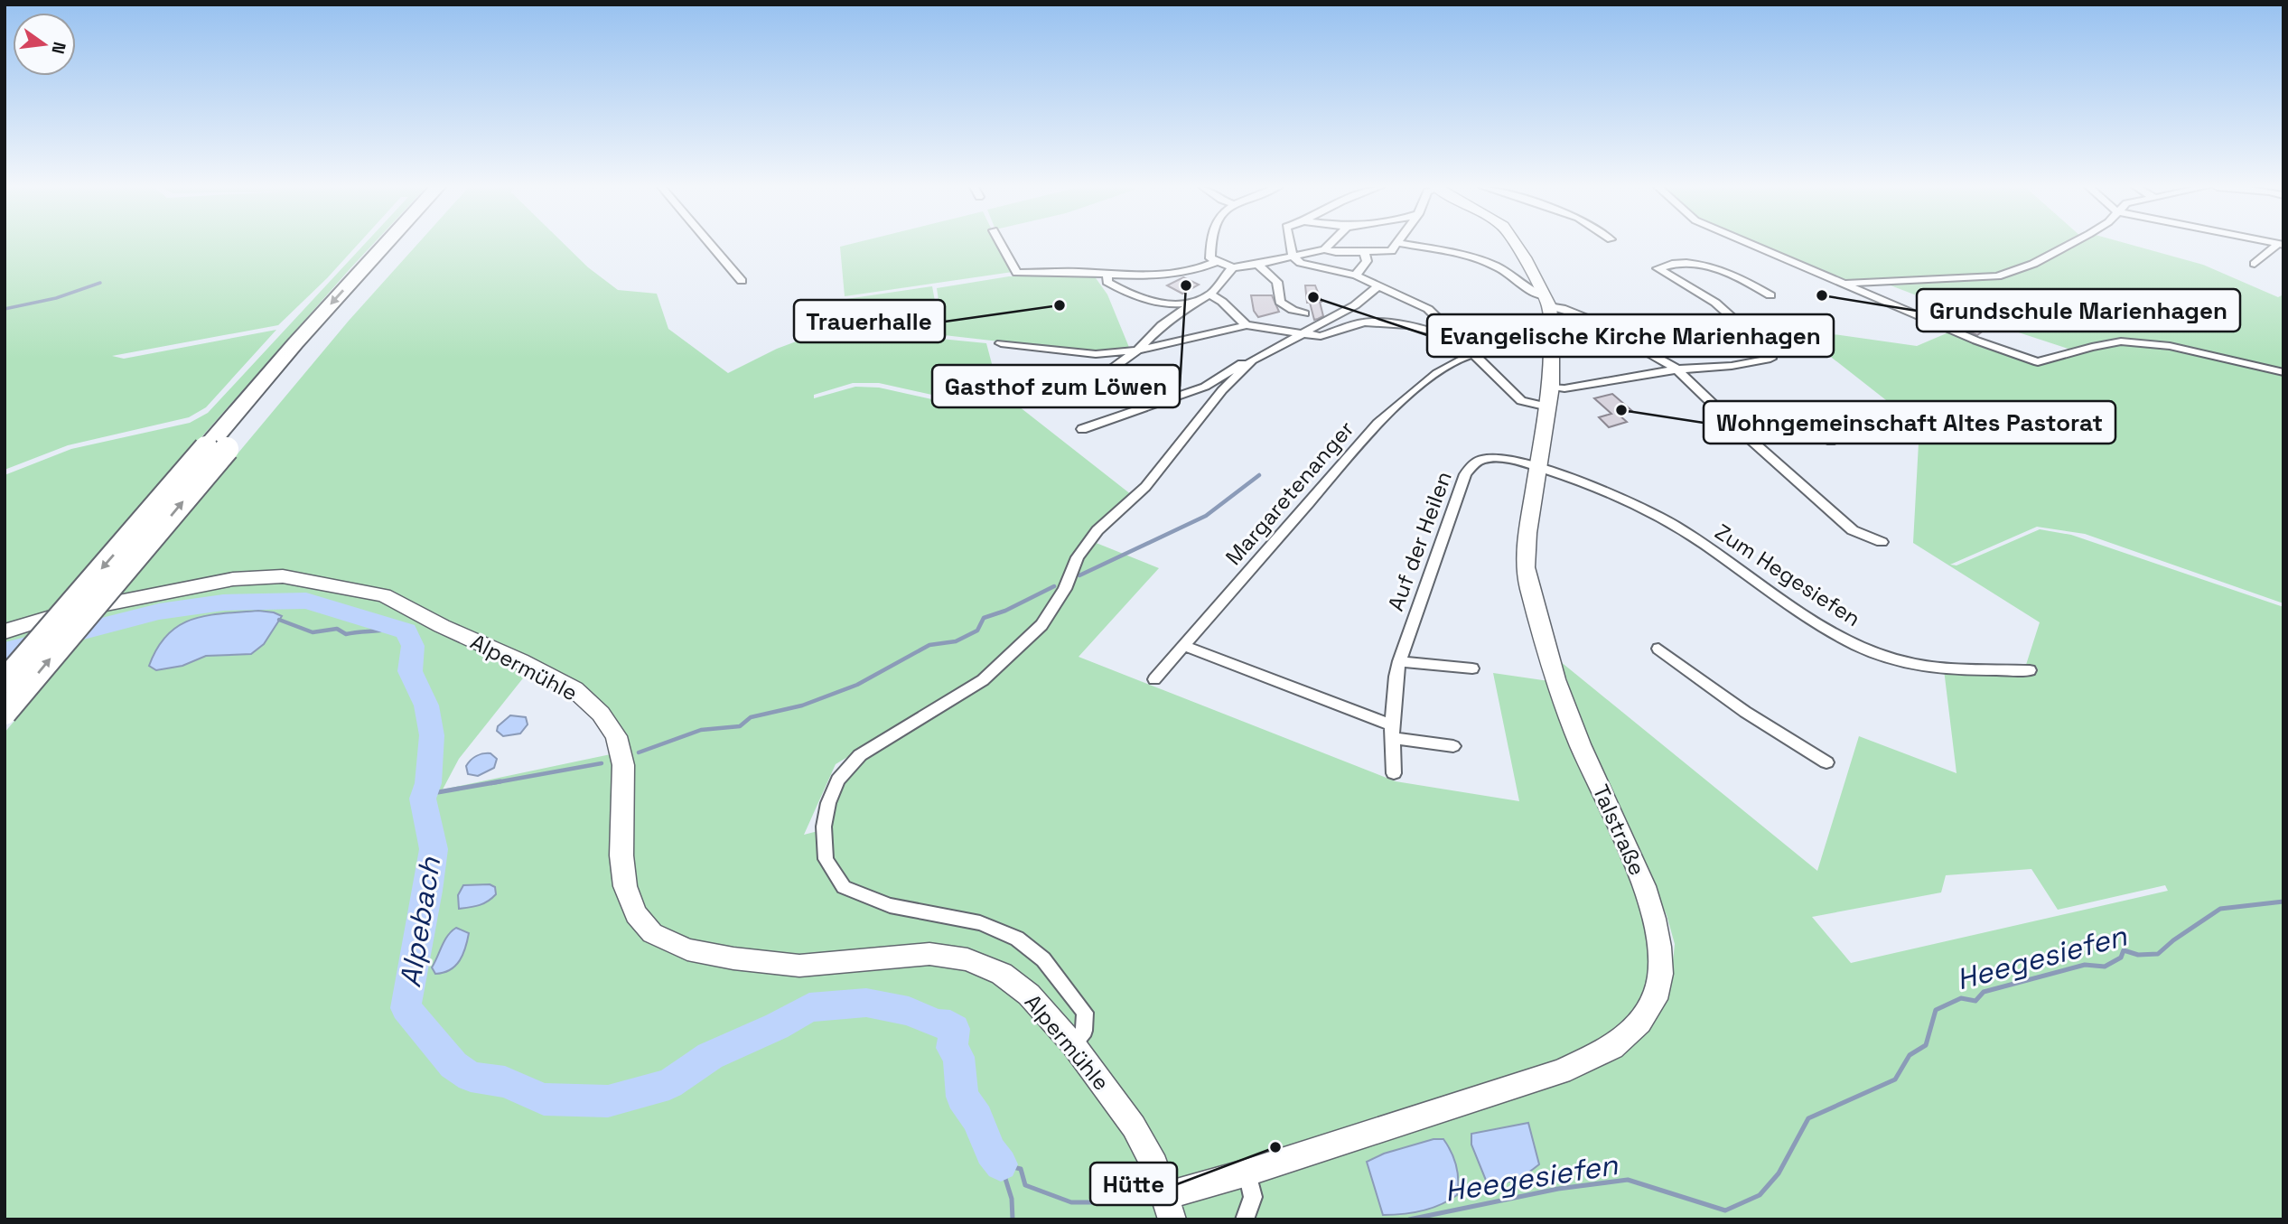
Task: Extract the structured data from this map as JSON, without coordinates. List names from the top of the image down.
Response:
{
  "streets": {
    "main road": ["Alpermühle", "Talstraße"],
    "street": ["Margaretenanger", "Auf der Heilen", "Zum Hegesiefen"]
  },
  "crossings": [
    ["Auf der Heilen", "Zum Hegesiefen"],
    ["Auf der Heilen", "Talstraße"],
    ["Zum Hegesiefen", "Talstraße"],
    ["Alpermühle", "Talstraße"]
  ],
  "water": ["Alpebach", "Heegesiefen"],
  "places": [
    "Gasthof zum Löwen",
    "Grundschule Marienhagen",
    "Evangelische Kirche Marienhagen",
    "Trauerhalle",
    "Wohngemeinschaft Altes Pastorat",
    "Hütte"
  ],
  "north": "right"
}
